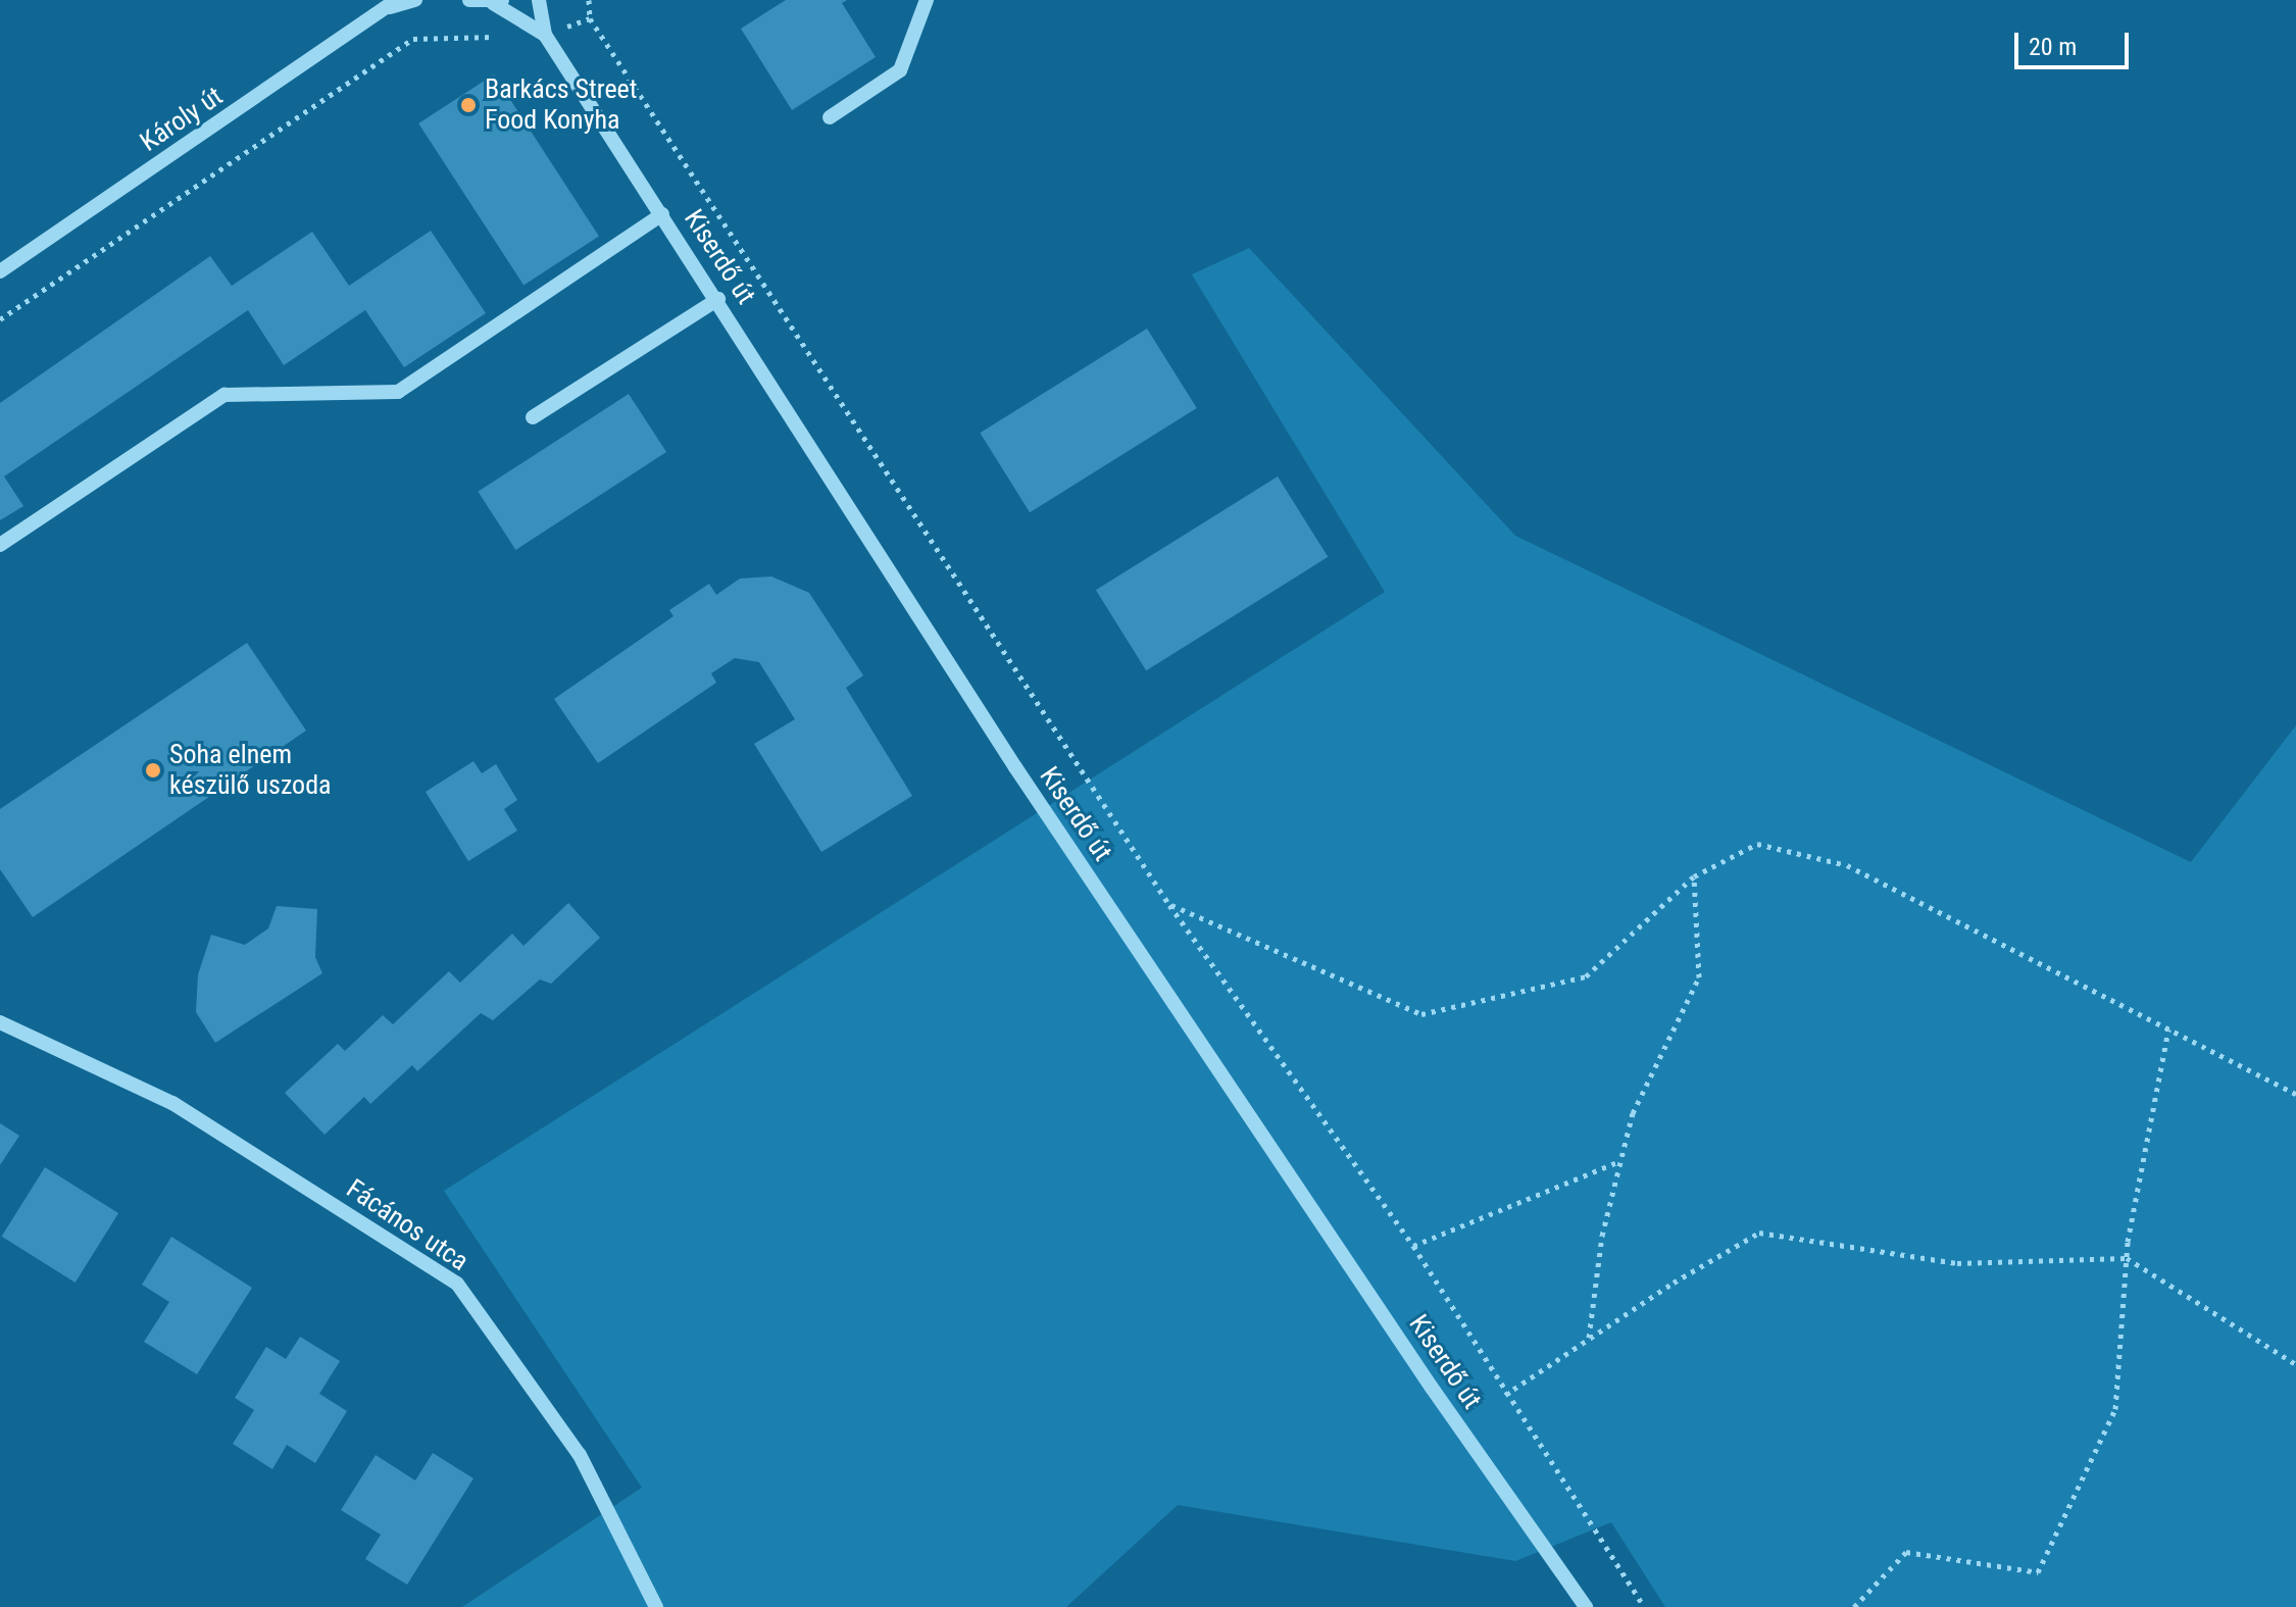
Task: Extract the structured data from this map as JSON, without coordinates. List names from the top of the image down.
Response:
{
  "streets": {
    "street": ["Károly út", "Kiserdő út", "Fácános utca"]
  },
  "places": ["Barkács Street Food Konyha", "Soha elnem készülő uszoda"],
  "scale_bar": "20 m"
}
